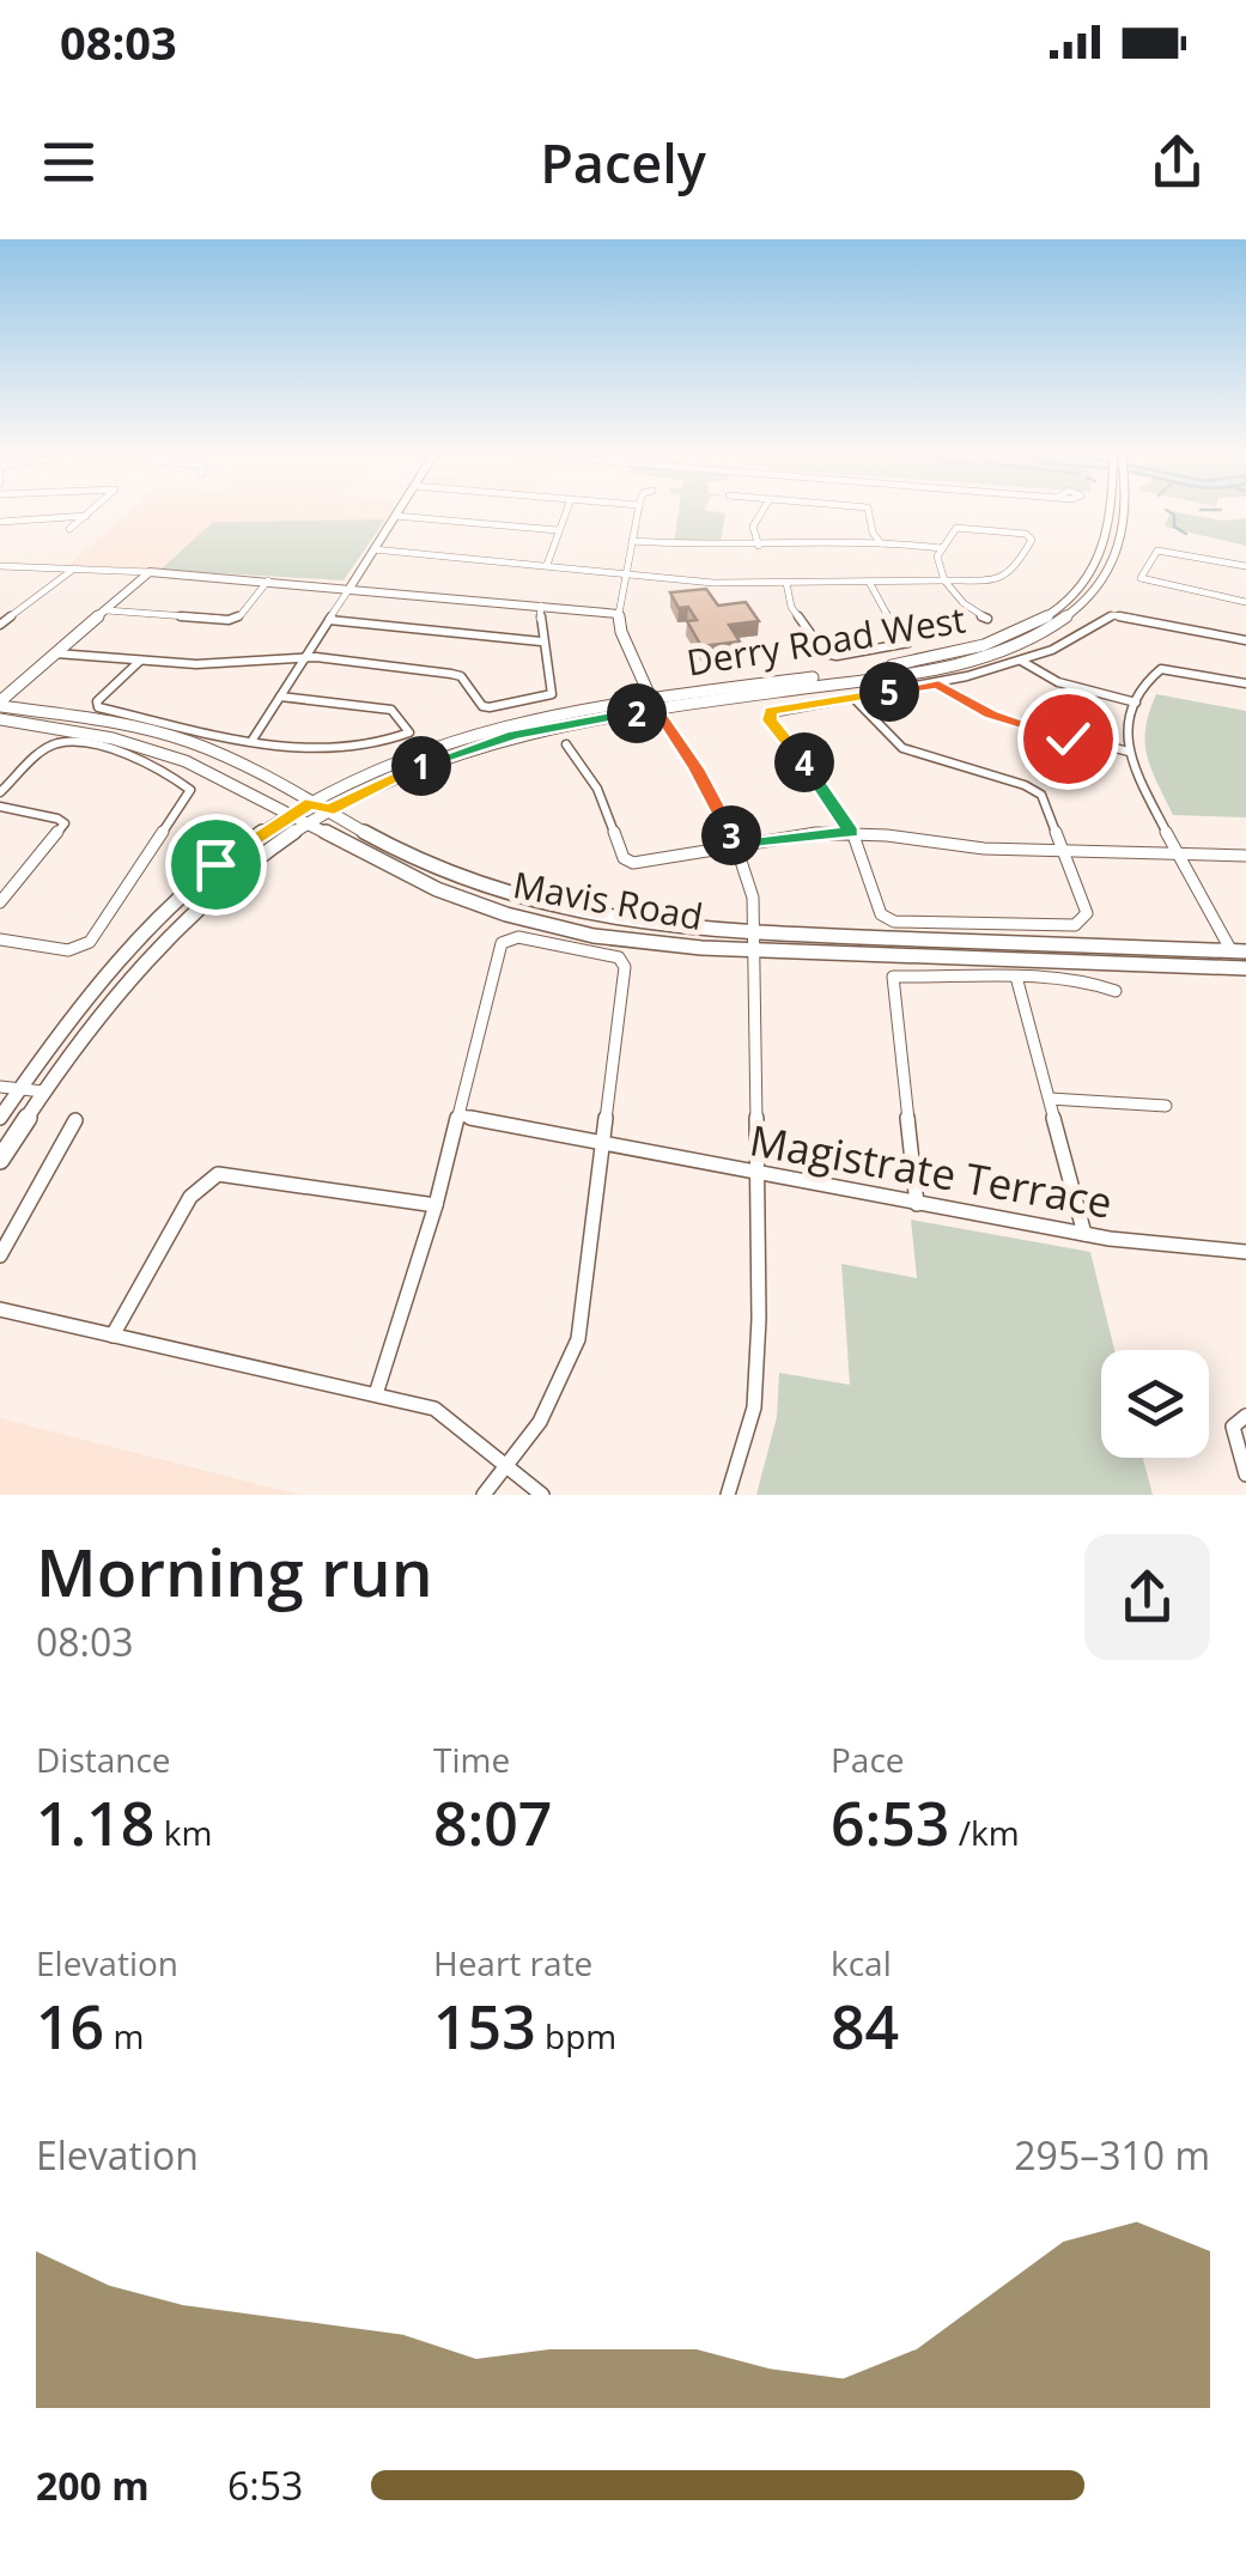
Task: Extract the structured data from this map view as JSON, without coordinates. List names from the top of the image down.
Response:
{
  "streets": {
    "main road": ["Derry Road West", "Mavis Road"],
    "street": ["Magistrate Terrace"]
  },
  "crossings": [
    ["Derry Road West", "Mavis Road"]
  ],
  "page": {
    "status": "08:03",
    "header": "Pacely",
    "pins": [
      "5",
      "2",
      "4",
      "1",
      "3"
    ],
    "heading": ["Morning run", "08:03"],
    "stats": [
      ["Distance", "1.18 km"],
      ["Time", "8:07"],
      ["Pace", "6:53 /km"],
      ["Elevation", "16 m"],
      ["Heart rate", "153 bpm"],
      ["kcal", "84"]
    ],
    "chart": ["Elevation", "295–310 m"],
    "list": [
      {
        "name": "200 m",
        "note": "6:53"
      }
    ]
  }
}
